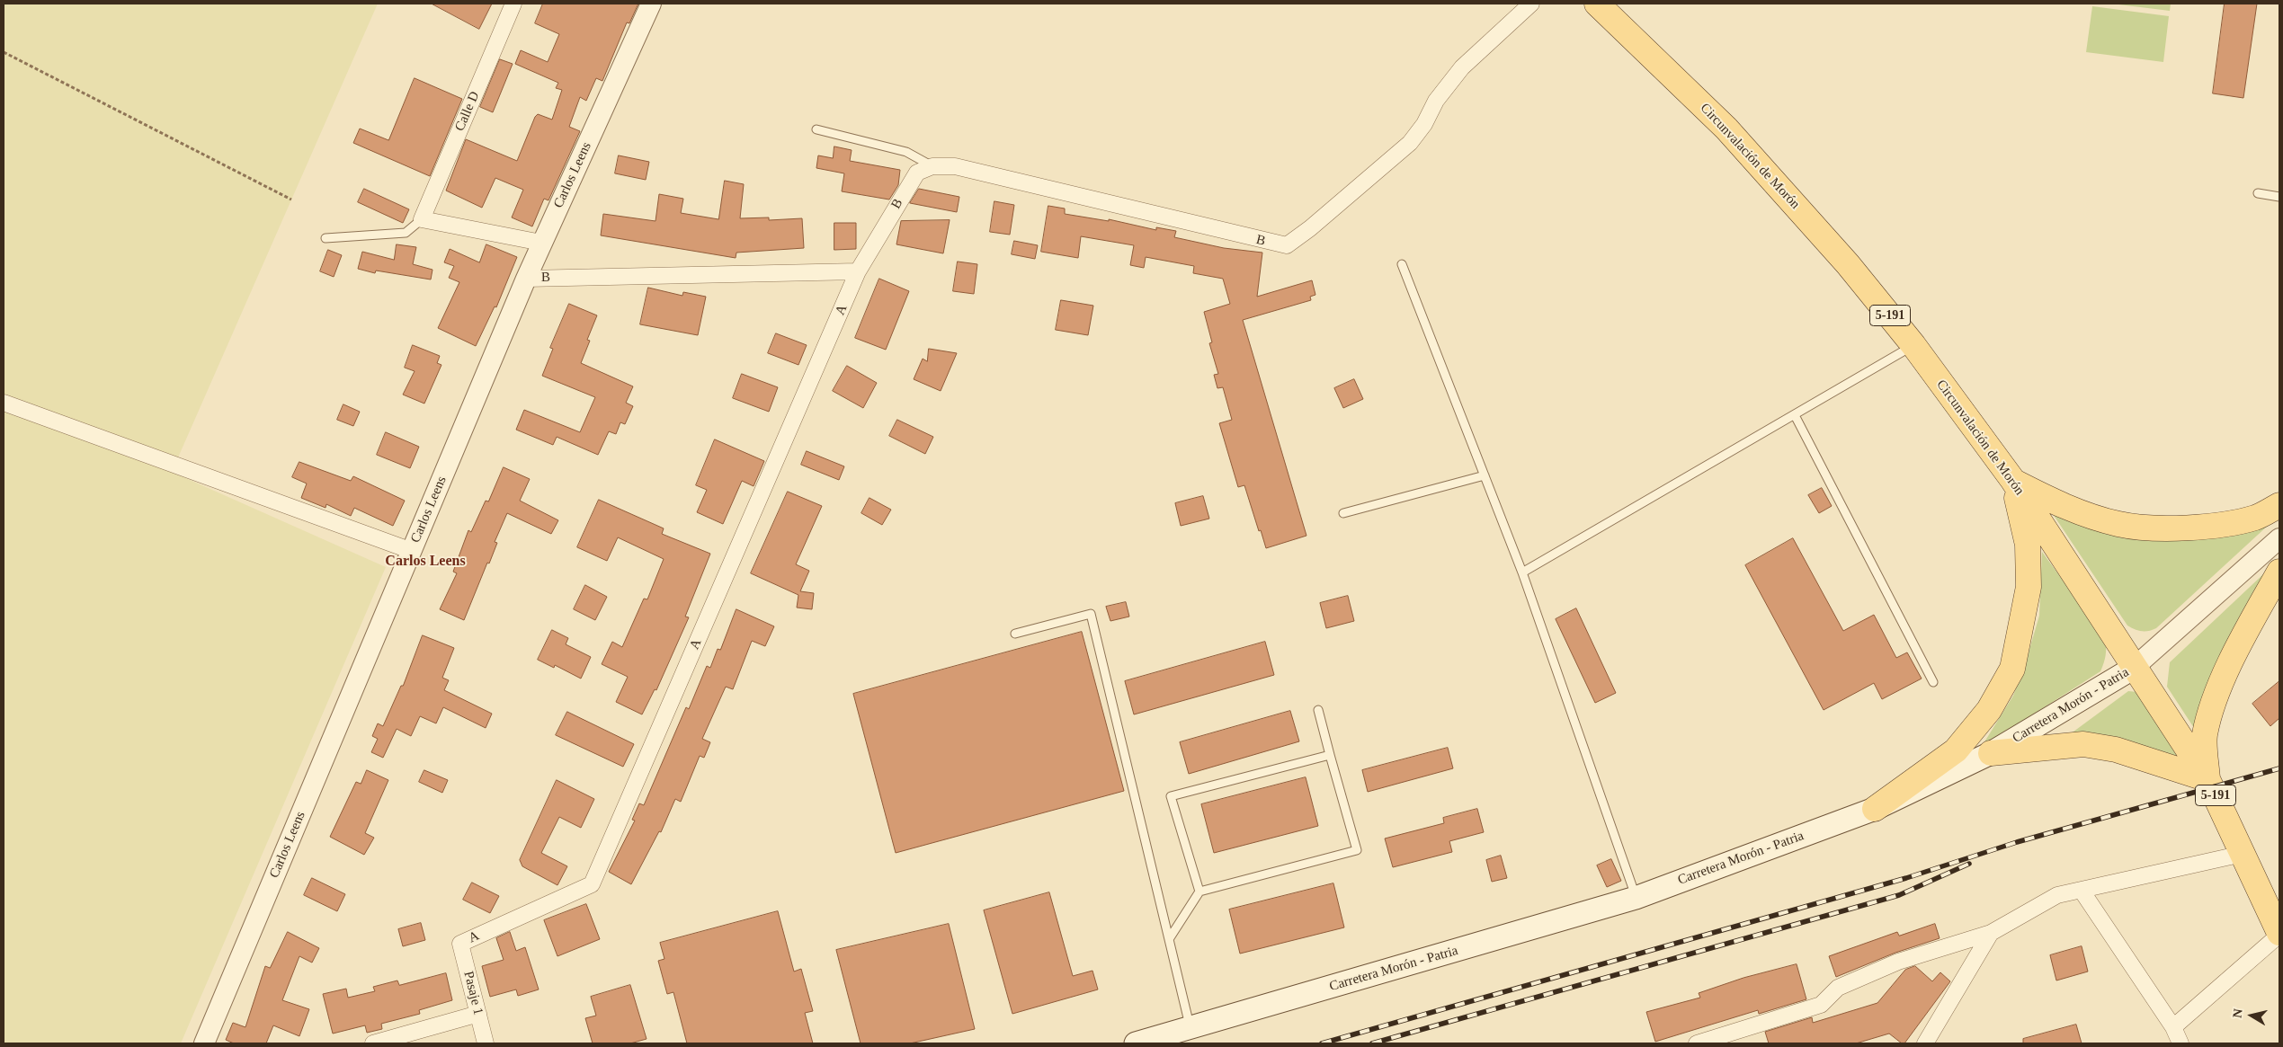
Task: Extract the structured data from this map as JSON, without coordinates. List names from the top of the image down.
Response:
{
  "streets": {
    "main road": ["Circunvalación de Morón", "5-191", "Carretera Morón - Patria"],
    "street": [
      "Calle D",
      "Carlos Leens",
      "B",
      "A",
      "Pasaje 1"
    ]
  },
  "crossings": [
    ["Circunvalación de Morón", "Carretera Morón - Patria"],
    ["Carlos Leens", "B"],
    ["B", "A"],
    ["A", "Pasaje 1"]
  ],
  "districts": ["Carlos Leens"],
  "north": "left"
}
